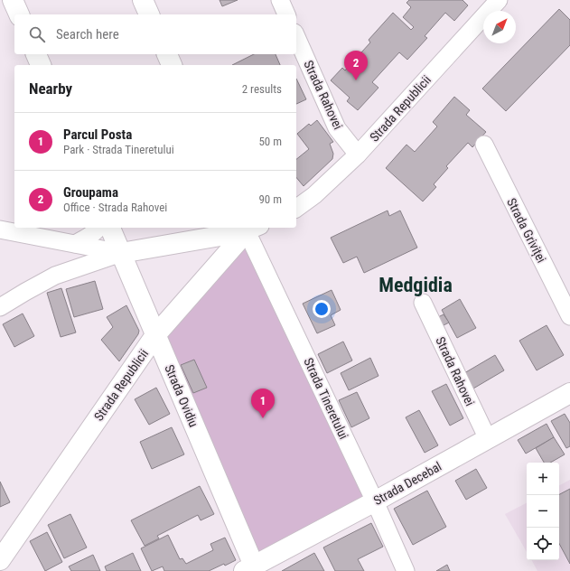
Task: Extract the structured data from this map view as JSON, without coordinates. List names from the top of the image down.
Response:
{
  "streets": {
    "main road": ["Strada Republicii", "Strada Ovidiu", "Strada Decebal"],
    "street": ["Strada Rahovei", "Strada Griviței", "Strada Tineretului"]
  },
  "crossings": [
    ["Strada Rahovei", "Strada Republicii"],
    ["Strada Rahovei", "Strada Decebal"],
    ["Strada Republicii", "Strada Ovidiu"],
    ["Strada Republicii", "Strada Tineretului"],
    ["Strada Ovidiu", "Strada Decebal"],
    ["Strada Tineretului", "Strada Decebal"]
  ],
  "districts": ["Medgidia"],
  "north": "top right",
  "page": {
    "search": "Search here",
    "pins": ["2", "1"],
    "heading": ["Nearby", "2 results"],
    "list": [
      {
        "mark": "1",
        "name": "Parcul Posta",
        "note": "Park · Strada Tineretului",
        "value": "50 m"
      },
      {
        "mark": "2",
        "name": "Groupama",
        "note": "Office · Strada Rahovei",
        "value": "90 m"
      }
    ],
    "map_buttons": ["+", "−"]
  }
}
